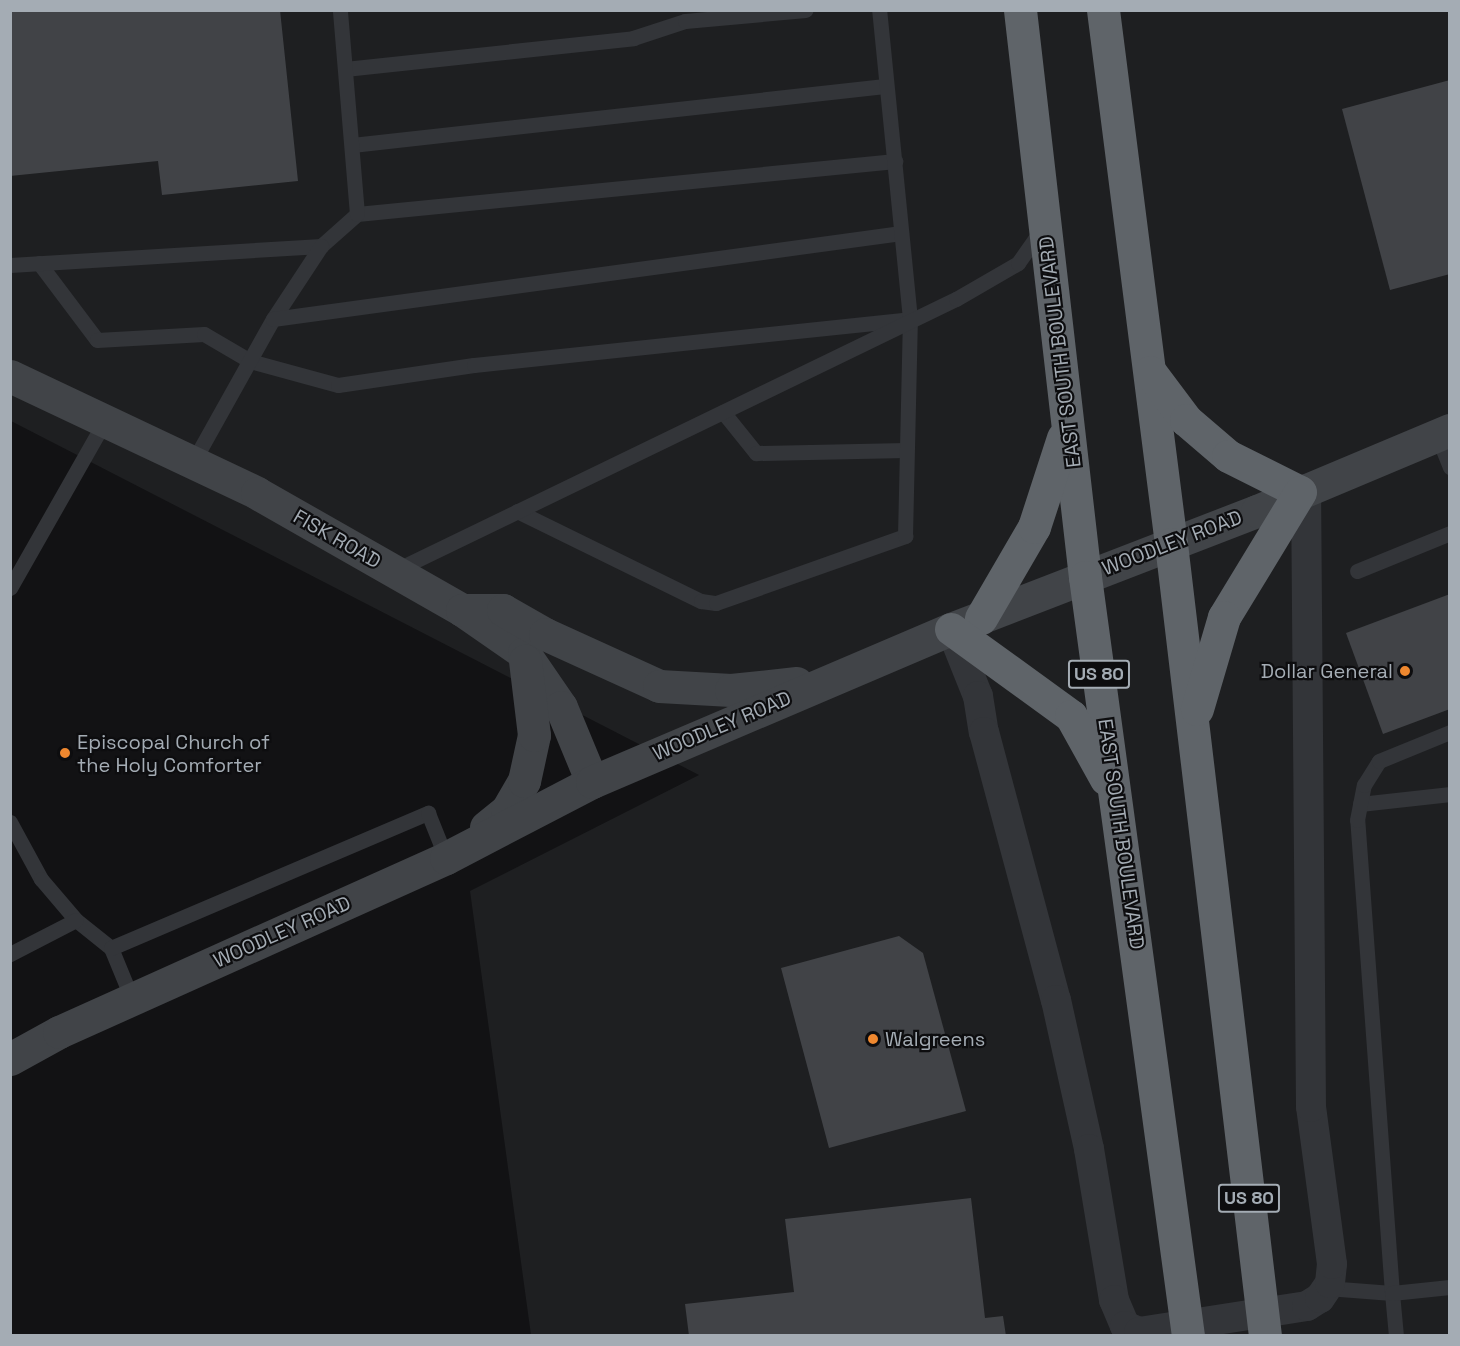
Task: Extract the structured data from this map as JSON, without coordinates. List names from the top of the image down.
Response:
{
  "streets": {
    "highway": ["EAST SOUTH BOULEVARD", "US 80"],
    "main road": ["FISK ROAD", "WOODLEY ROAD"]
  },
  "crossings": [
    ["EAST SOUTH BOULEVARD", "WOODLEY ROAD"],
    ["FISK ROAD", "WOODLEY ROAD"],
    ["WOODLEY ROAD", "US 80"]
  ],
  "places": ["Dollar General", "Episcopal Church of the Holy Comforter", "Walgreens"]
}
